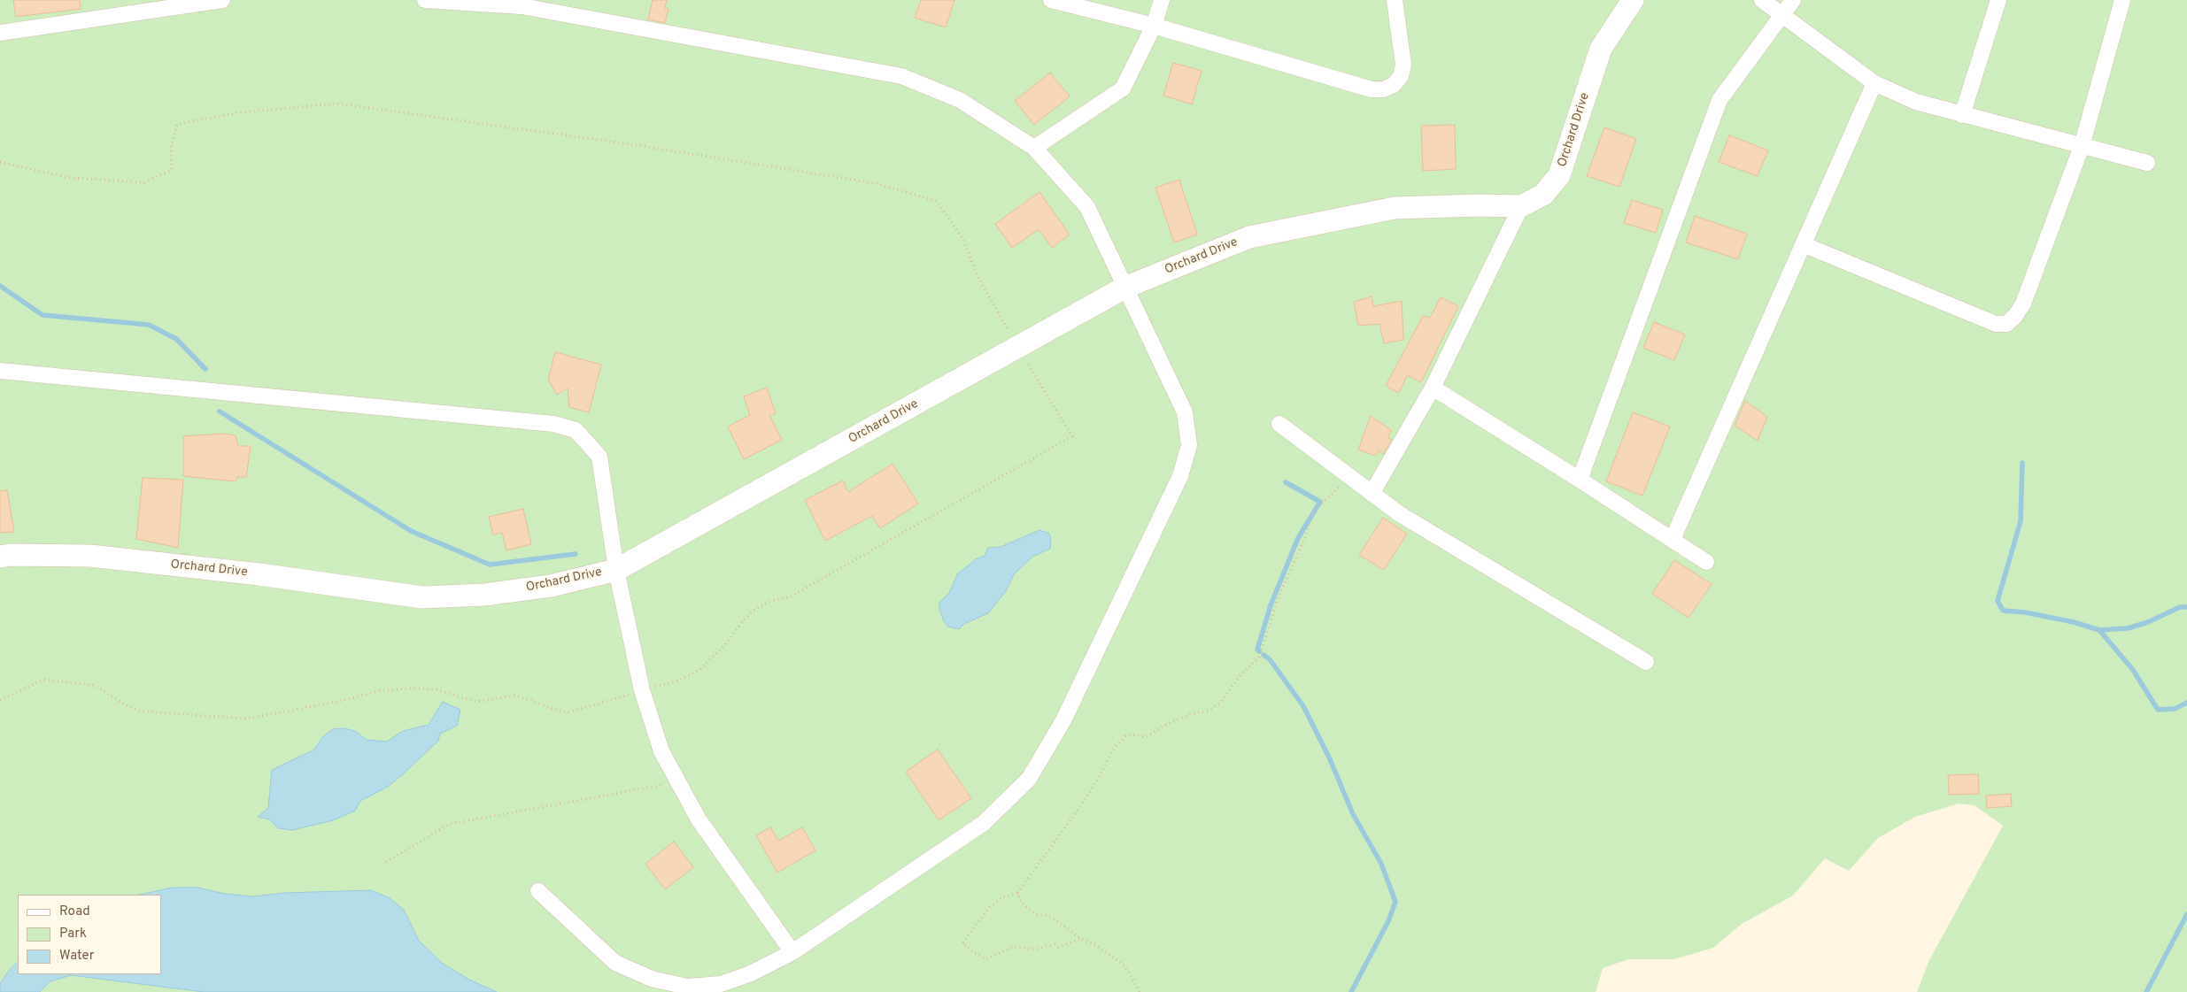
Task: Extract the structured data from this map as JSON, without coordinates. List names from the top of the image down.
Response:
{
  "streets": {
    "street": ["Orchard Drive"]
  },
  "legend": ["Road", "Park", "Water"]
}
